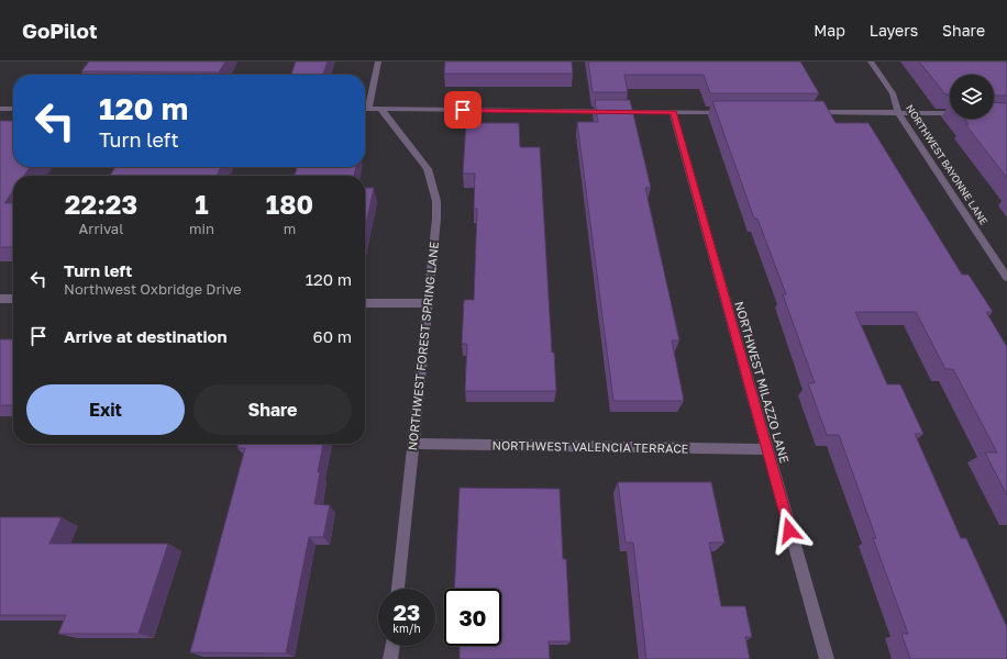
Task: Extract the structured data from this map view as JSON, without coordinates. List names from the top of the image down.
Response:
{
  "streets": {
    "street": [
      "NORTHWEST BAYONNE LANE",
      "NORTHWEST FOREST SPRING LANE",
      "NORTHWEST MILAZZO LANE",
      "NORTHWEST VALENCIA TERRACE"
    ]
  },
  "crossings": [
    ["NORTHWEST FOREST SPRING LANE", "NORTHWEST VALENCIA TERRACE"],
    ["NORTHWEST MILAZZO LANE", "NORTHWEST VALENCIA TERRACE"]
  ],
  "page": {
    "header": "GoPilot",
    "nav": ["Map", "Layers", "Share"],
    "turn": ["120 m", "Turn left"],
    "eta": [
      "22:23",
      "Arrival",
      "1",
      "min",
      "180",
      "m"
    ],
    "list": [
      {
        "name": "Turn left",
        "note": "Northwest Oxbridge Drive",
        "value": "120 m"
      },
      {
        "name": "Arrive at destination",
        "value": "60 m"
      }
    ],
    "buttons": ["Exit", "Share"],
    "speed": "23 km/h",
    "limit": "30"
  }
}
